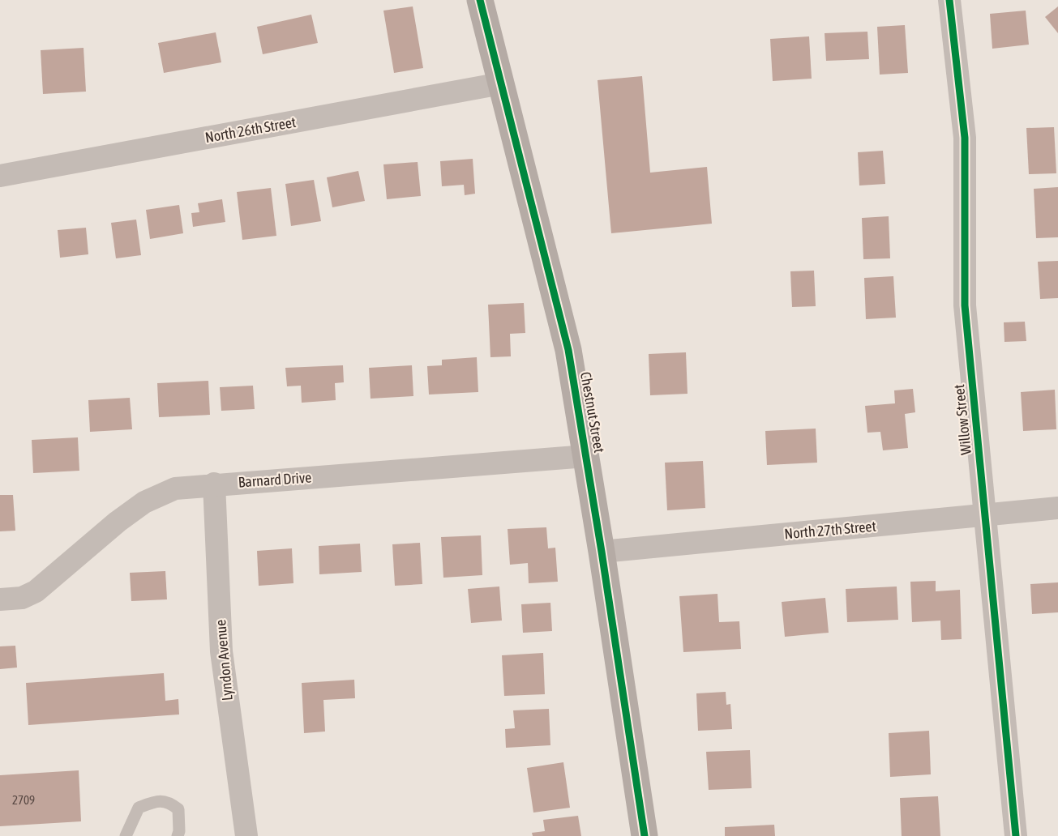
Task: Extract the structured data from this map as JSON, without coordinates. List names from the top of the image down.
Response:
{
  "streets": {
    "street": [
      "North 26th Street",
      "Chestnut Street",
      "Willow Street",
      "Barnard Drive",
      "North 27th Street",
      "Lyndon Avenue"
    ]
  },
  "crossings": [
    ["North 26th Street", "Chestnut Street"],
    ["Chestnut Street", "Barnard Drive"],
    ["Chestnut Street", "North 27th Street"],
    ["Willow Street", "North 27th Street"],
    ["Barnard Drive", "Lyndon Avenue"]
  ],
  "house_numbers": ["2709"]
}
